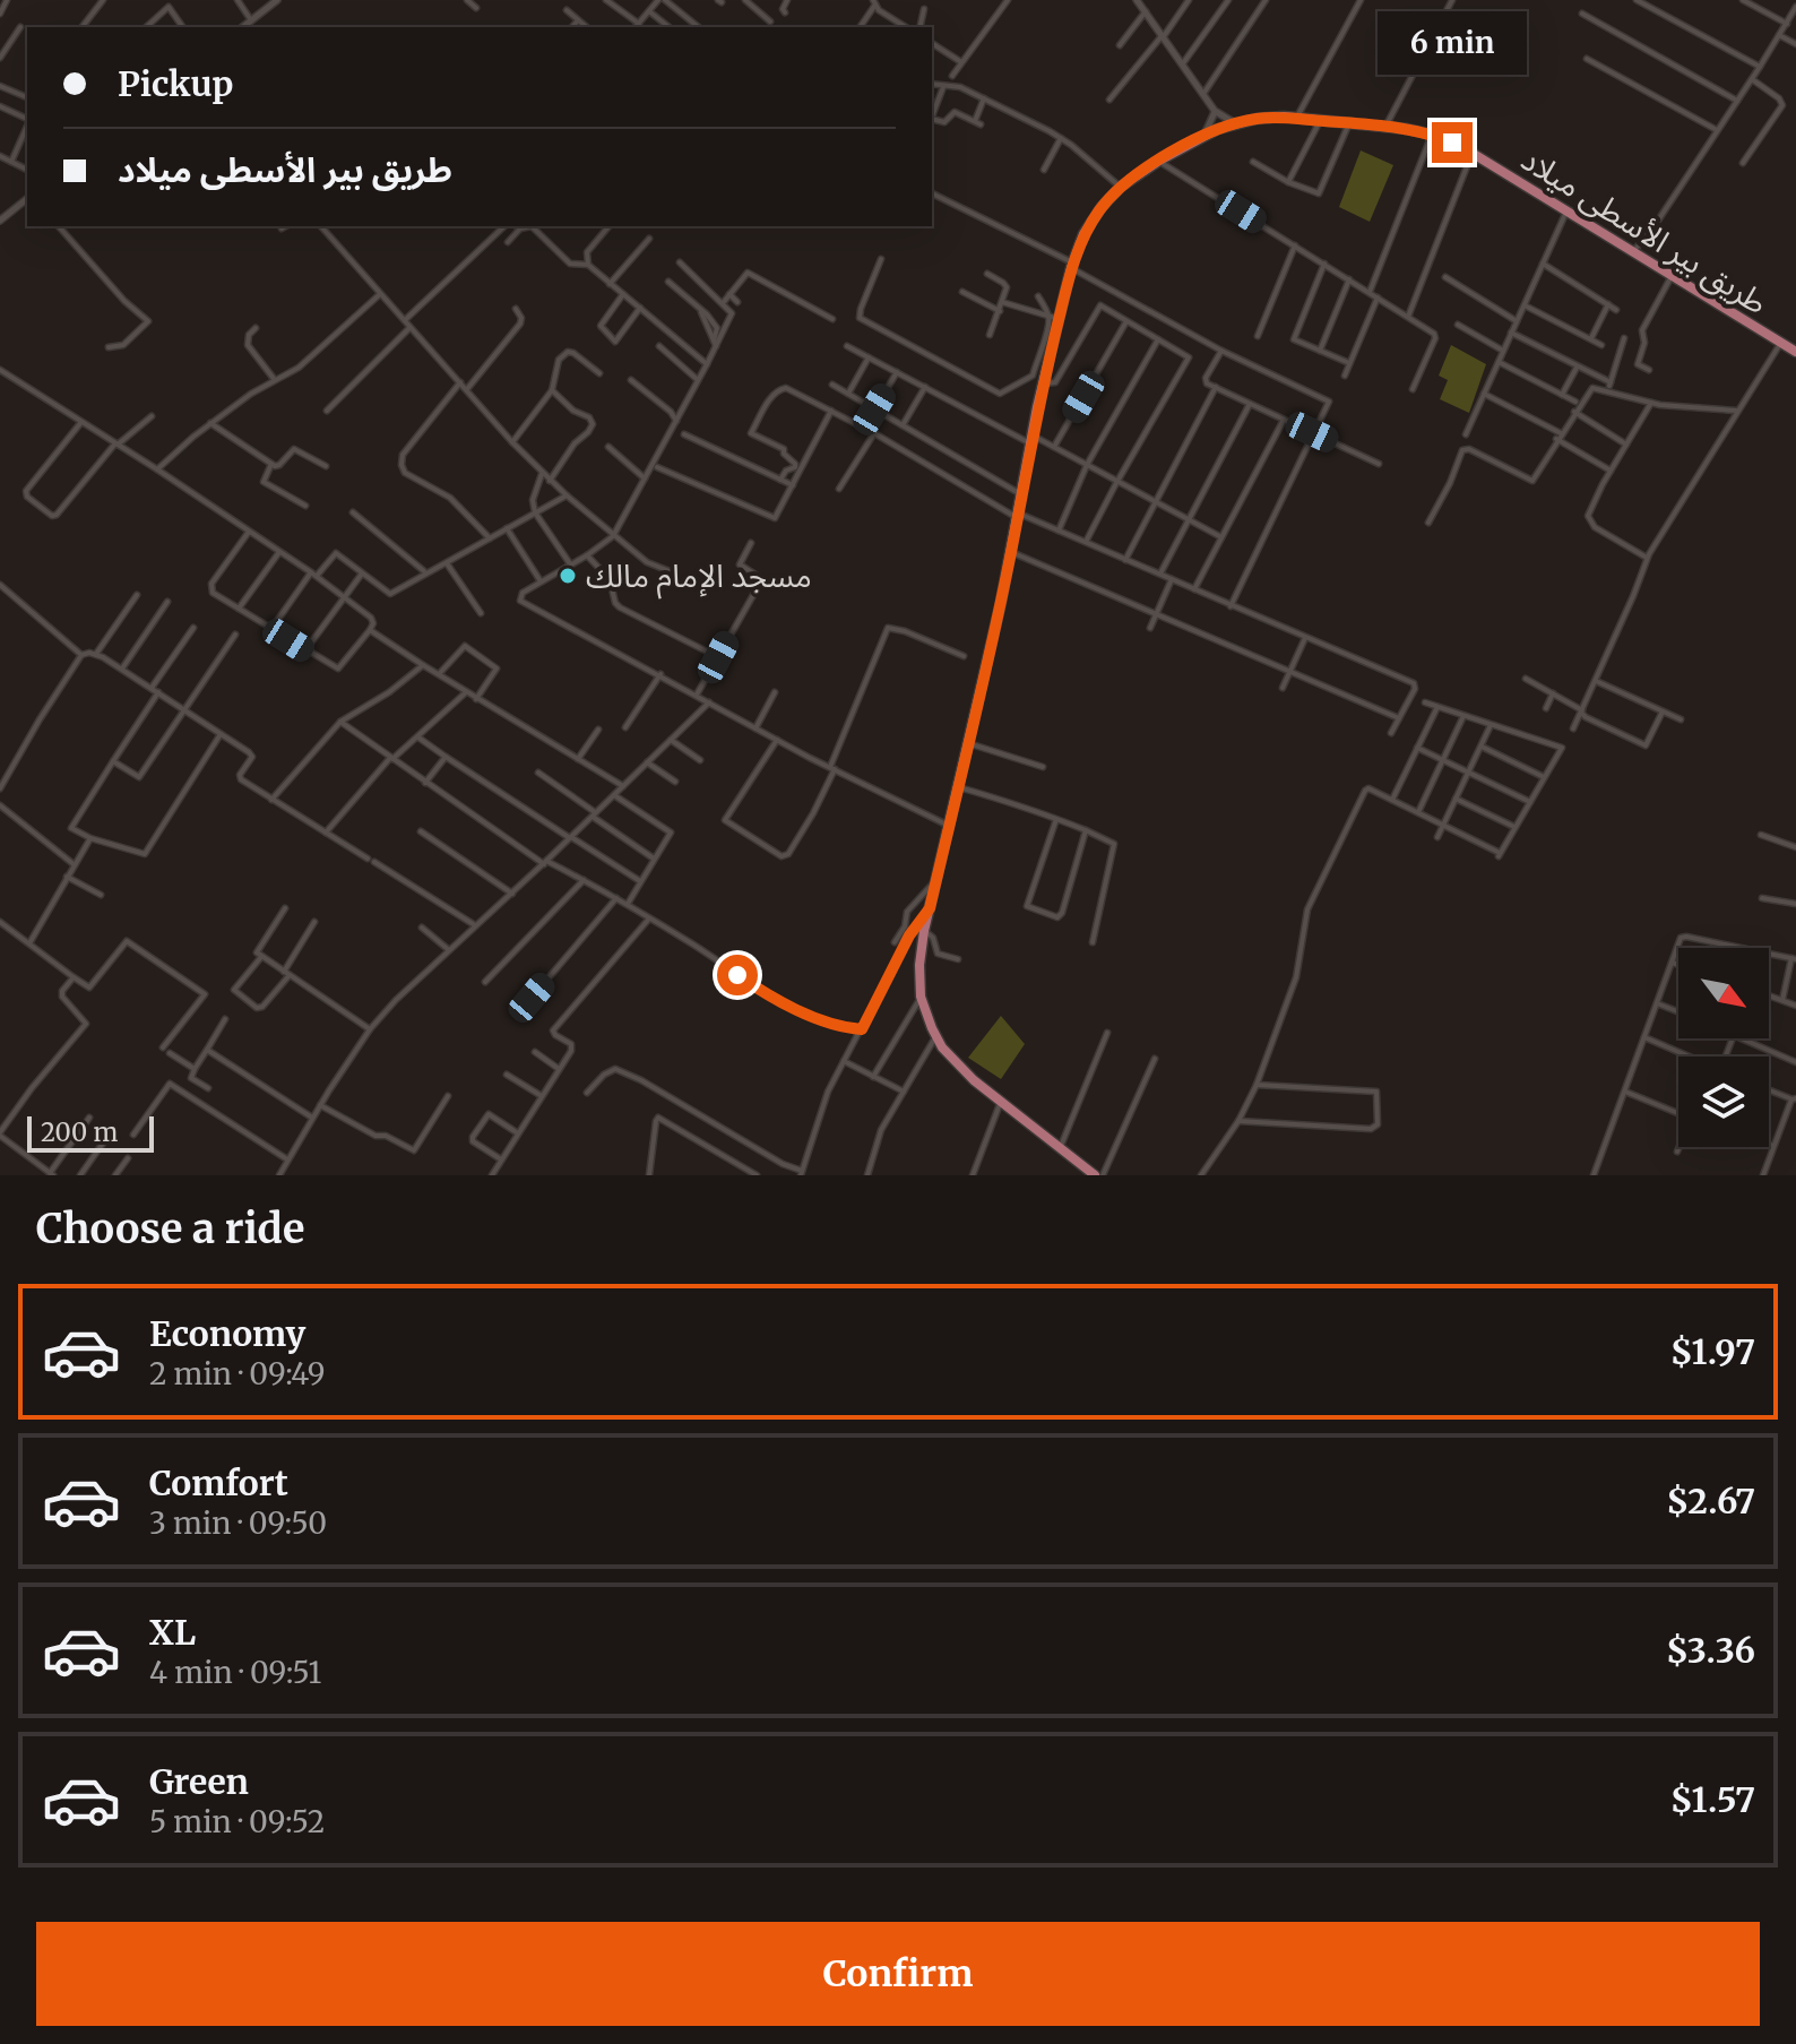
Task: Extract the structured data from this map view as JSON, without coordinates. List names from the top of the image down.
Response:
{
  "streets": {
    "main road": ["طريق بير الأسطى ميلاد"]
  },
  "places": ["مسجد الإمام مالك"],
  "scale_bar": "200 m",
  "north": "bottom right",
  "page": {
    "bubble": "6 min",
    "banner": ["Pickup", "طريق بير الأسطى ميلاد"],
    "scale": "200 m",
    "heading": "Choose a ride",
    "list": [
      {
        "name": "Economy",
        "note": "2 min · 09:49",
        "value": "$1.97"
      },
      {
        "name": "Comfort",
        "note": "3 min · 09:50",
        "value": "$2.67"
      },
      {
        "name": "XL",
        "note": "4 min · 09:51",
        "value": "$3.36"
      },
      {
        "name": "Green",
        "note": "5 min · 09:52",
        "value": "$1.57"
      }
    ],
    "buttons": "Confirm"
  }
}
